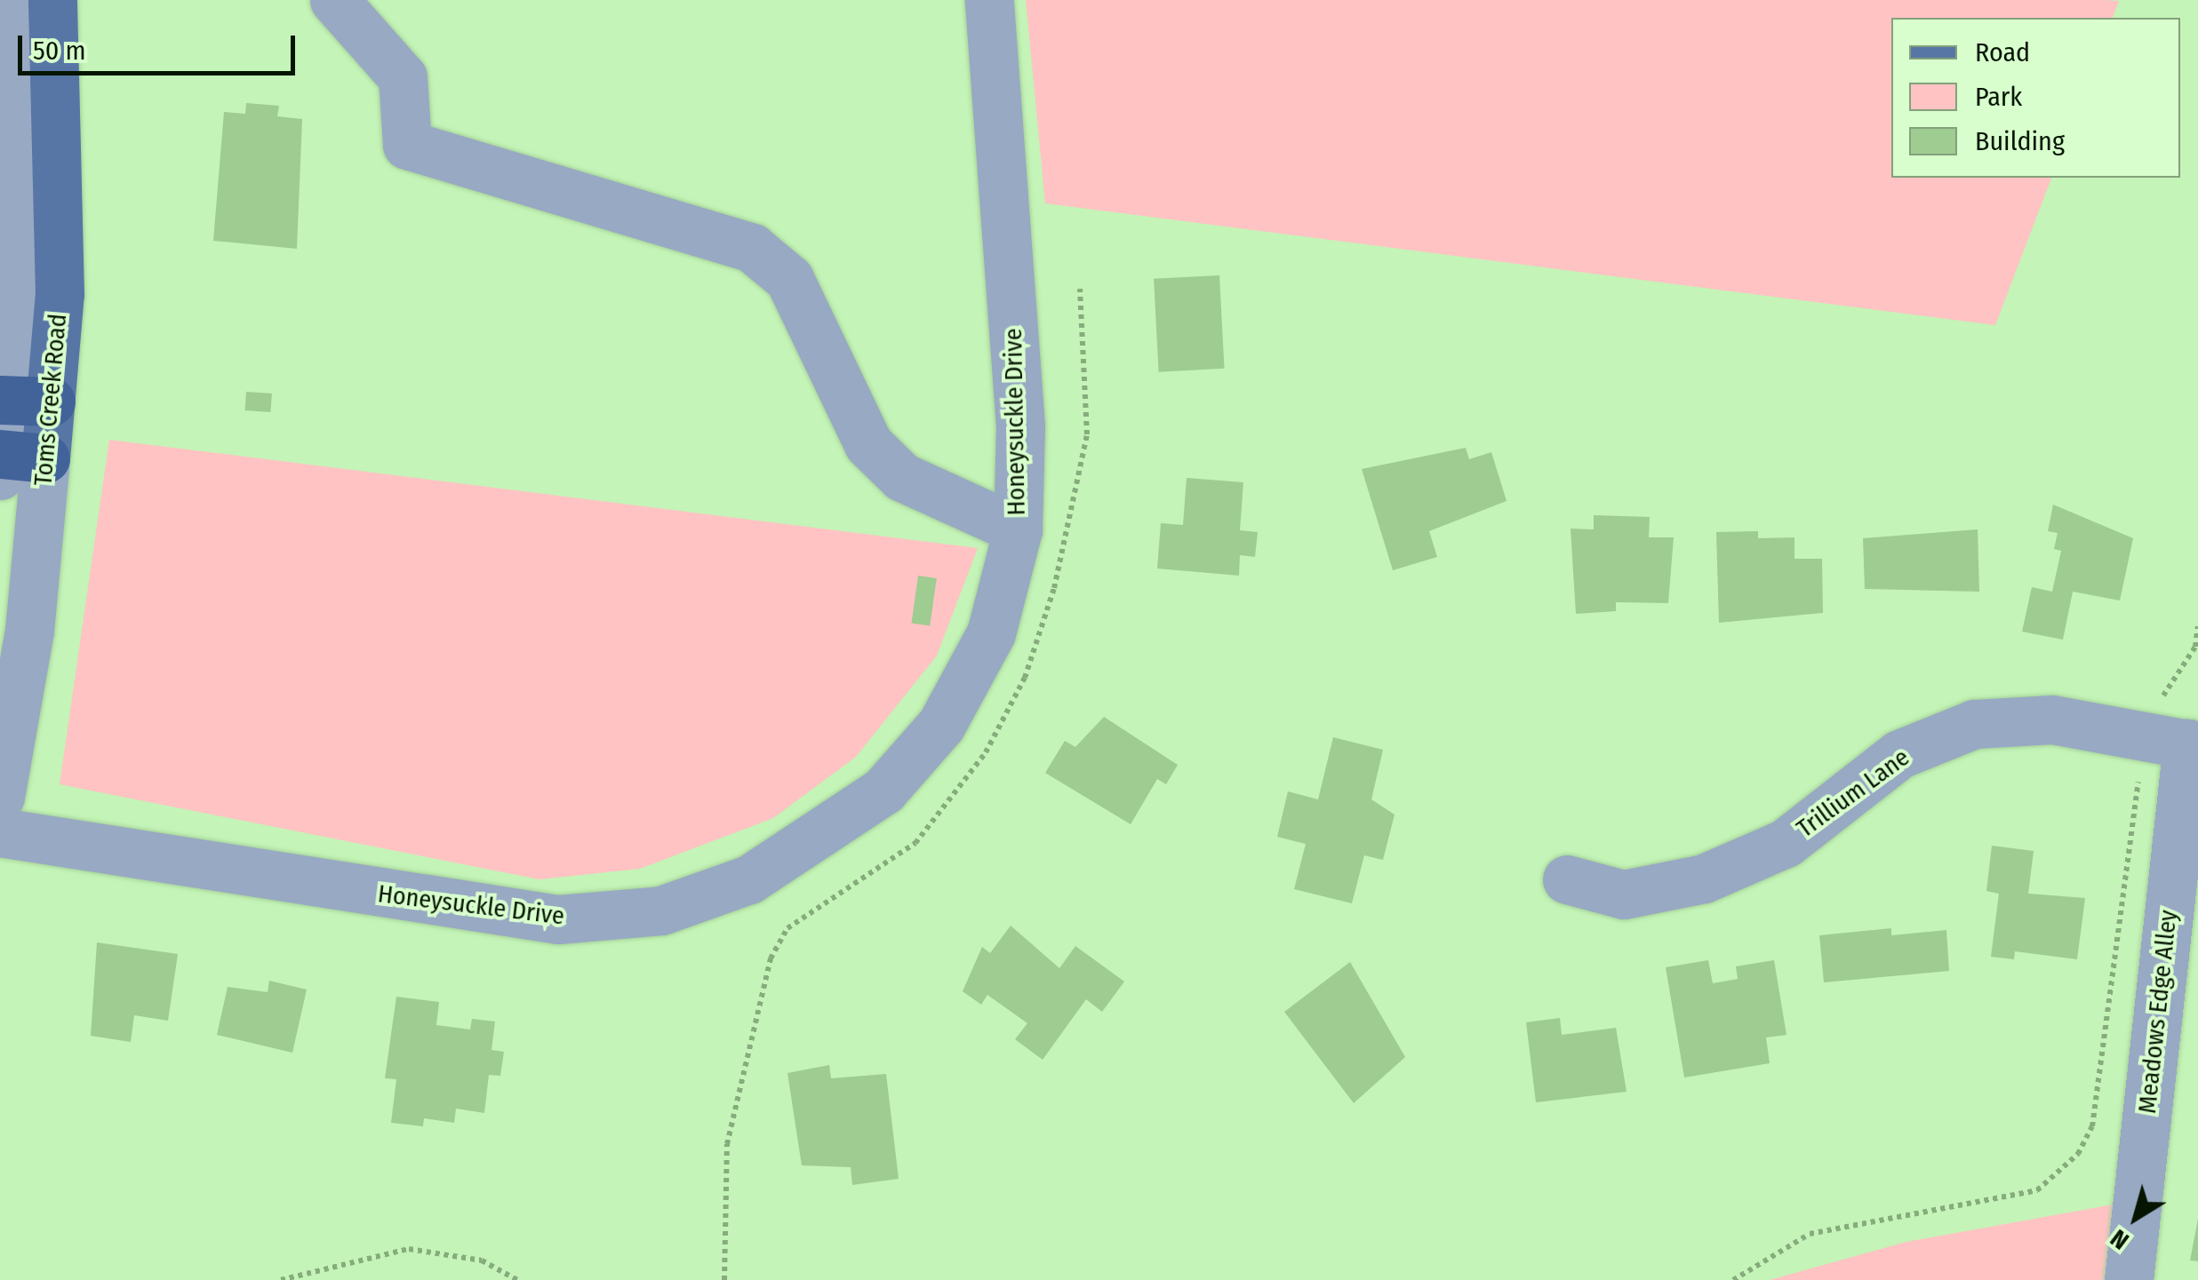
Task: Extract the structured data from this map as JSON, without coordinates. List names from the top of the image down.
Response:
{
  "streets": {
    "main road": ["Toms Creek Road"],
    "street": ["Honeysuckle Drive", "Trillium Lane", "Meadows Edge Alley"]
  },
  "crossings": [
    ["Trillium Lane", "Meadows Edge Alley"]
  ],
  "legend": ["Road", "Park", "Building"],
  "scale_bar": "50 m",
  "north": "bottom left"
}
